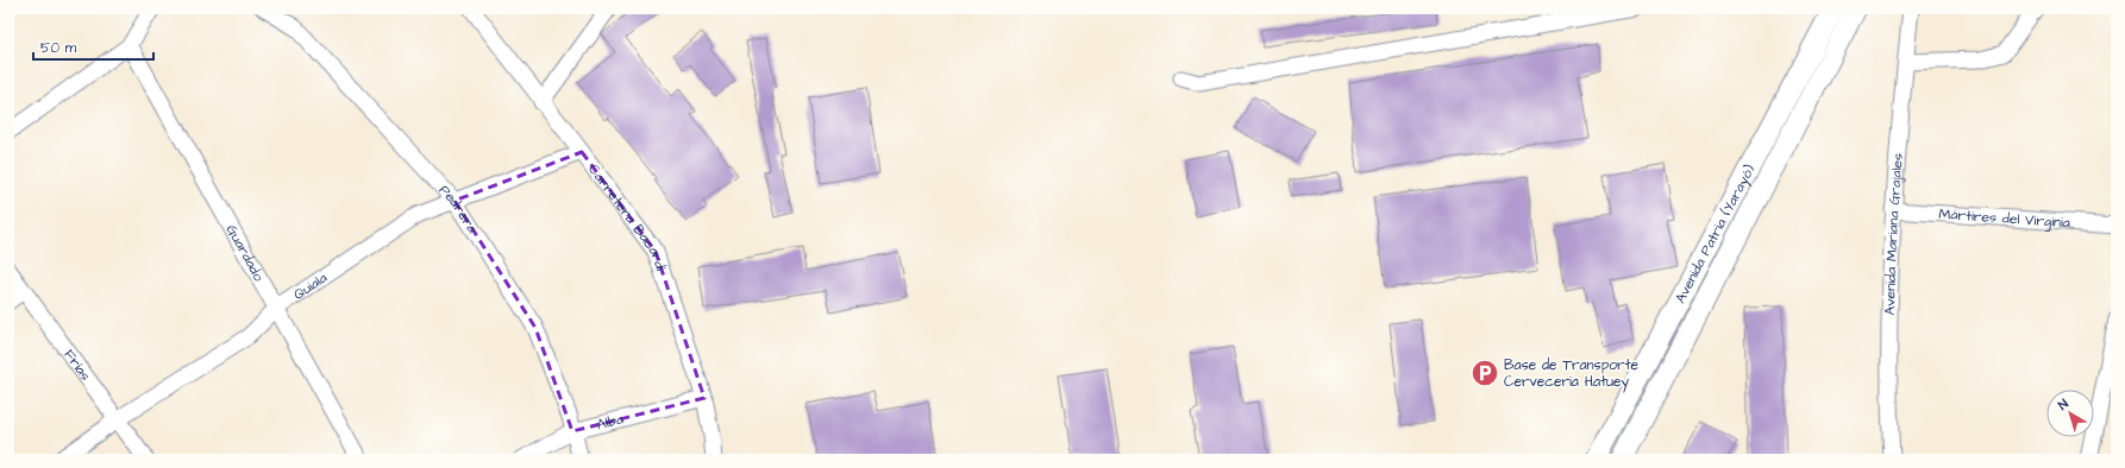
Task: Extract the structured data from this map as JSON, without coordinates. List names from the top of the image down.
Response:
{
  "streets": {
    "main road": ["Avenida Patria (Yarayó)"],
    "street": [
      "Pedrera",
      "Carretera Bacardí",
      "Mártires del Virginia",
      "Avenida Mariana Grajales",
      "Guardado",
      "Quiala",
      "Frías",
      "Alba"
    ]
  },
  "crossings": [
    ["Pedrera", "Quiala"],
    ["Pedrera", "Alba"],
    ["Carretera Bacardí", "Quiala"],
    ["Carretera Bacardí", "Alba"],
    ["Mártires del Virginia", "Avenida Mariana Grajales"],
    ["Guardado", "Quiala"],
    ["Quiala", "Frías"]
  ],
  "places": {
    "parking": ["Base de Transporte Cervecería Hatuey"]
  },
  "scale_bar": "50 m",
  "north": "top left"
}
